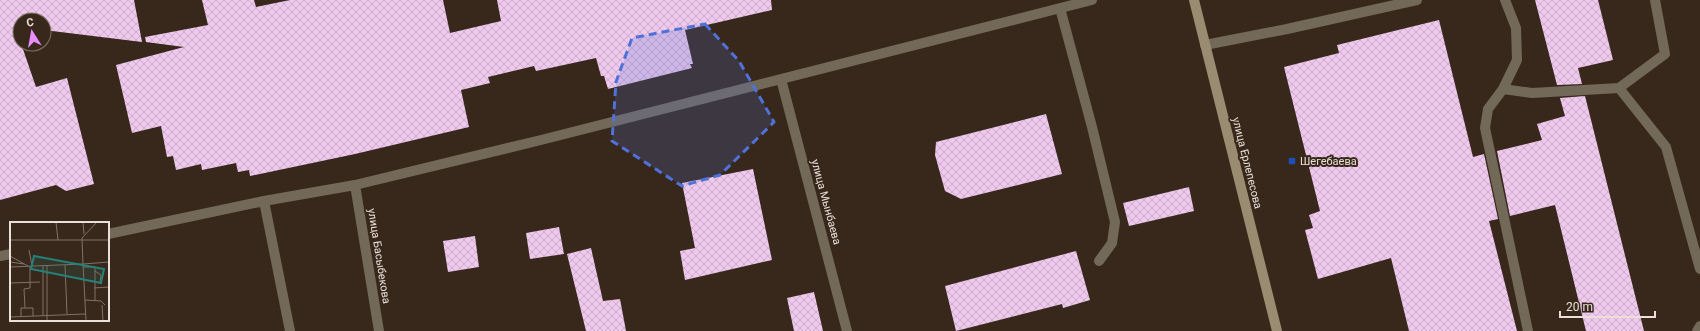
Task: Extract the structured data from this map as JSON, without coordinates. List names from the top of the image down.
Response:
{
  "streets": {
    "main road": ["улица Ерлепесова"],
    "street": ["улица Мынбаева", "улица Басыбекова"]
  },
  "places": {
    "transit": ["Шегебаева"]
  },
  "scale_bar": "20 m",
  "north": "top"
}
